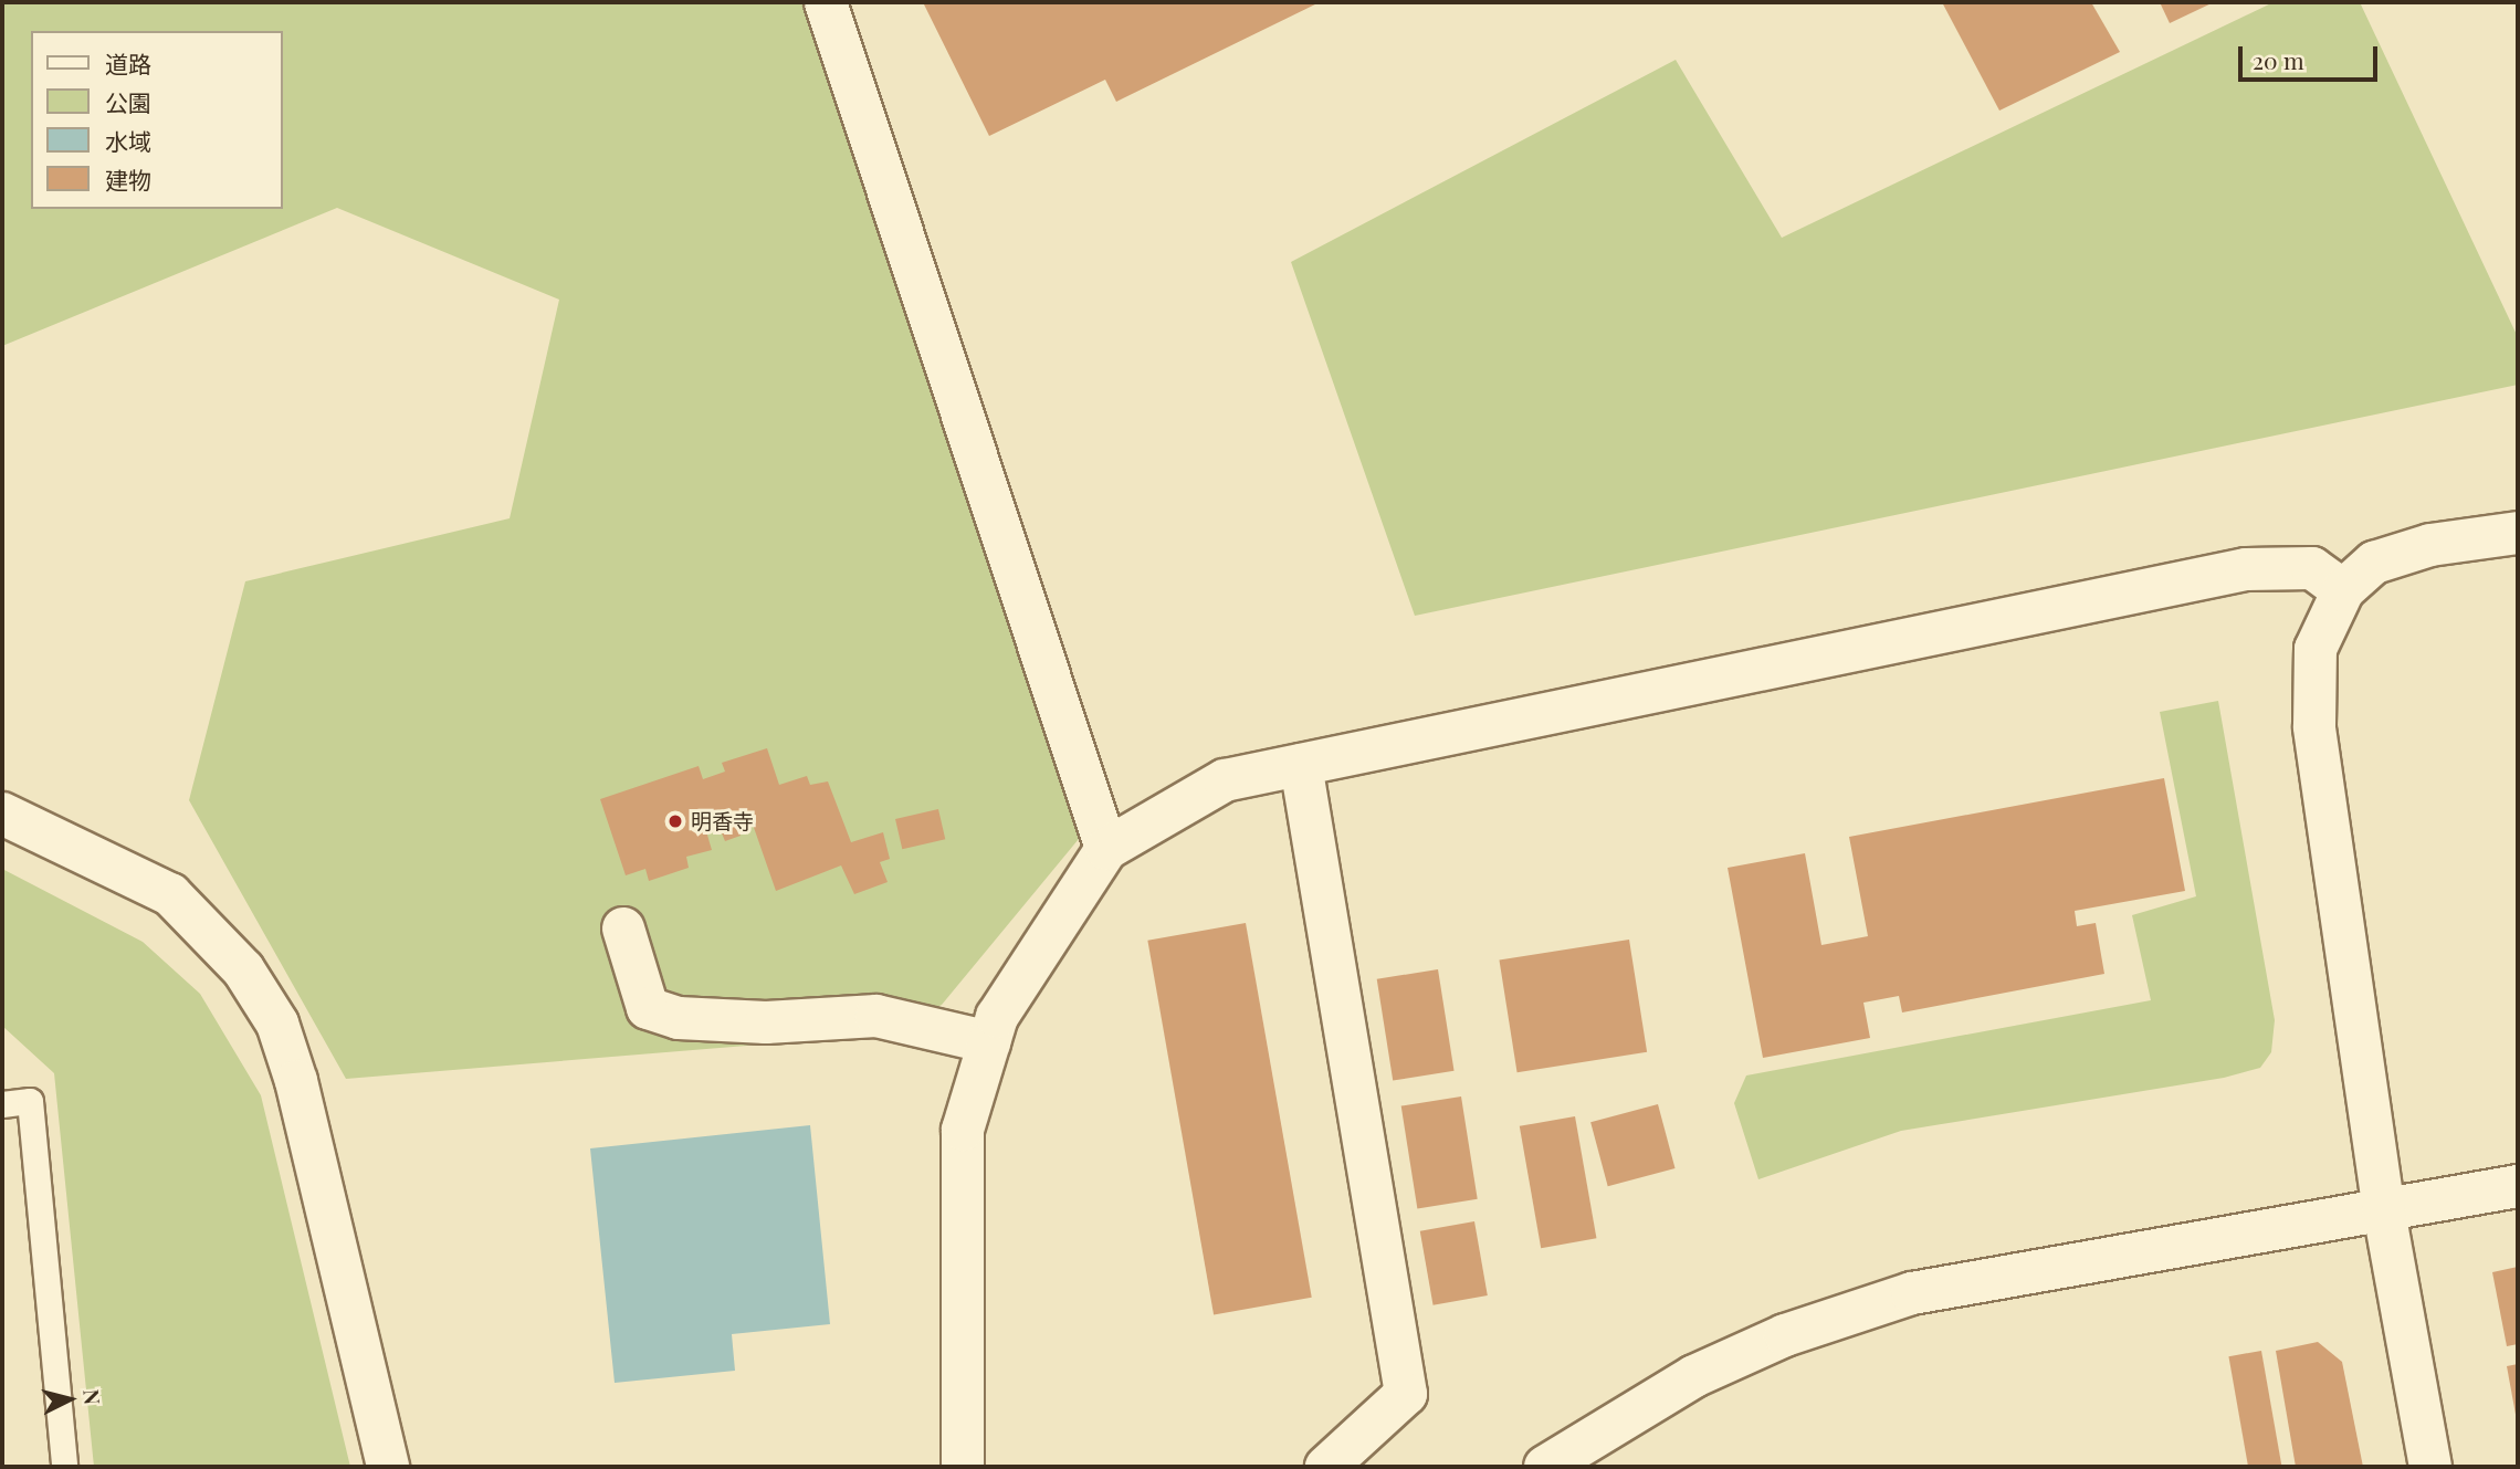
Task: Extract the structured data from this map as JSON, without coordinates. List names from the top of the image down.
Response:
{
  "places": ["明香寺"],
  "legend": [
    "道路",
    "公園",
    "水域",
    "建物"
  ],
  "scale_bar": "20 m",
  "north": "right"
}
